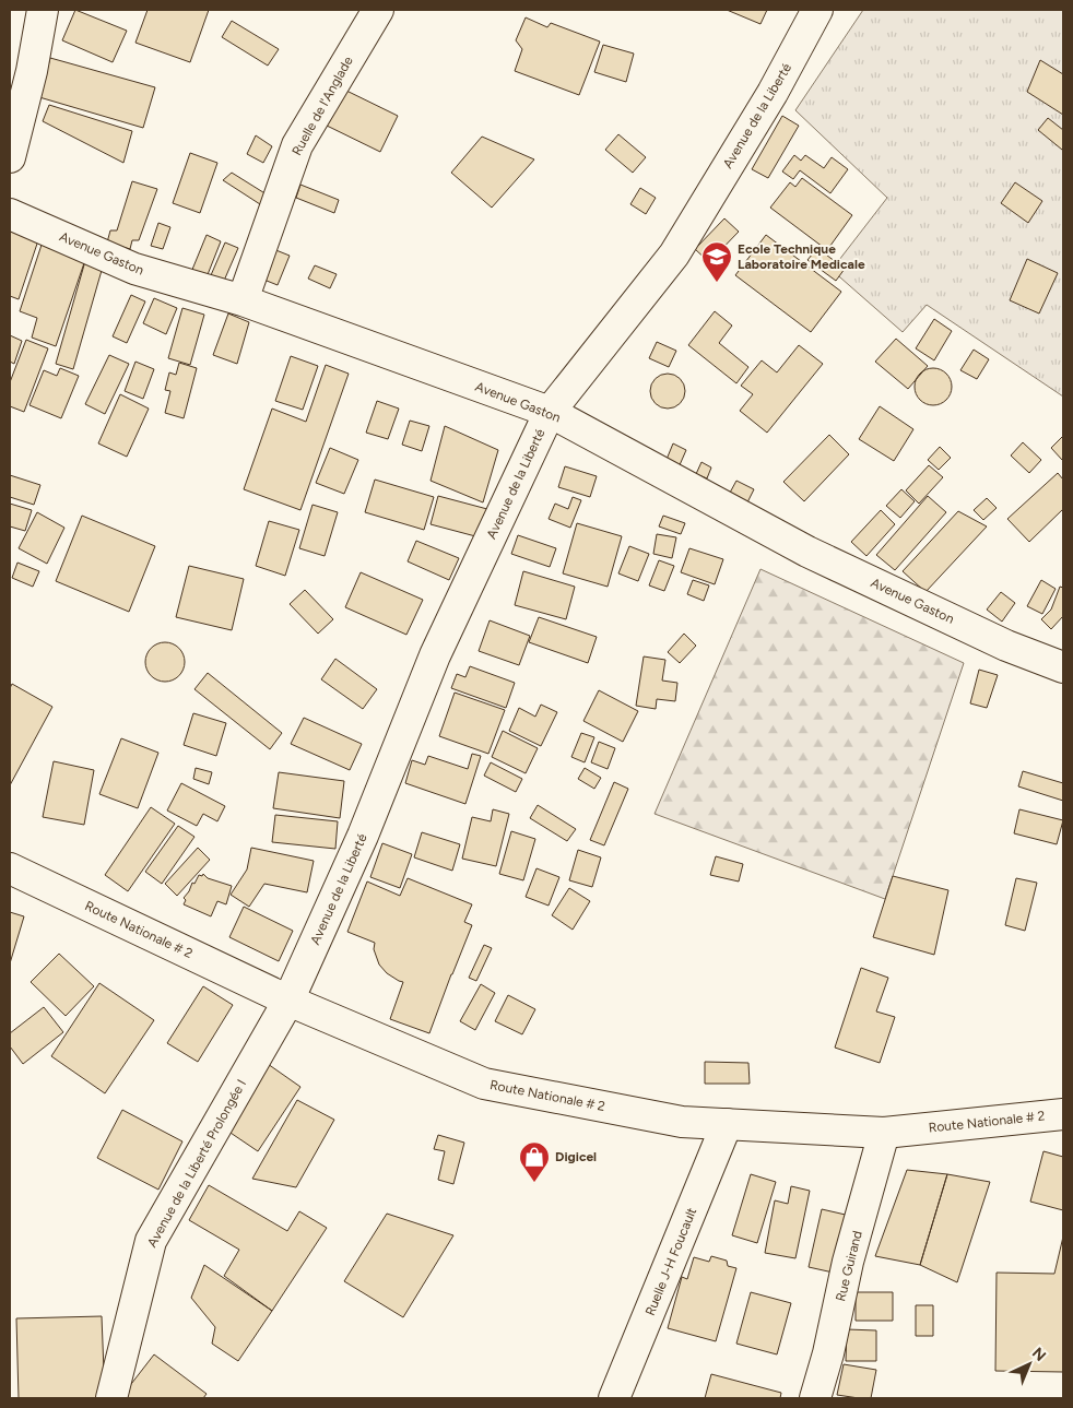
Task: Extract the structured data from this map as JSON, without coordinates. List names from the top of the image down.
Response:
{
  "streets": {
    "street": [
      "Ruelle de l'Anglade",
      "Avenue de la Liberté",
      "Avenue Gaston",
      "Route Nationale # 2",
      "Avenue de la Liberté Prolongée I",
      "Ruelle J-H Foucault",
      "Rue Guirand"
    ]
  },
  "crossings": [
    ["Ruelle de l'Anglade", "Avenue Gaston"],
    ["Avenue de la Liberté", "Avenue Gaston"],
    ["Avenue de la Liberté", "Route Nationale # 2"],
    ["Avenue de la Liberté", "Avenue de la Liberté Prolongée I"],
    ["Route Nationale # 2", "Avenue de la Liberté Prolongée I"],
    ["Route Nationale # 2", "Ruelle J-H Foucault"],
    ["Route Nationale # 2", "Rue Guirand"]
  ],
  "places": {
    "school or university": ["Ecole Technique Laboratoire Medicale"],
    "shop": ["Digicel"]
  },
  "north": "top right"
}
